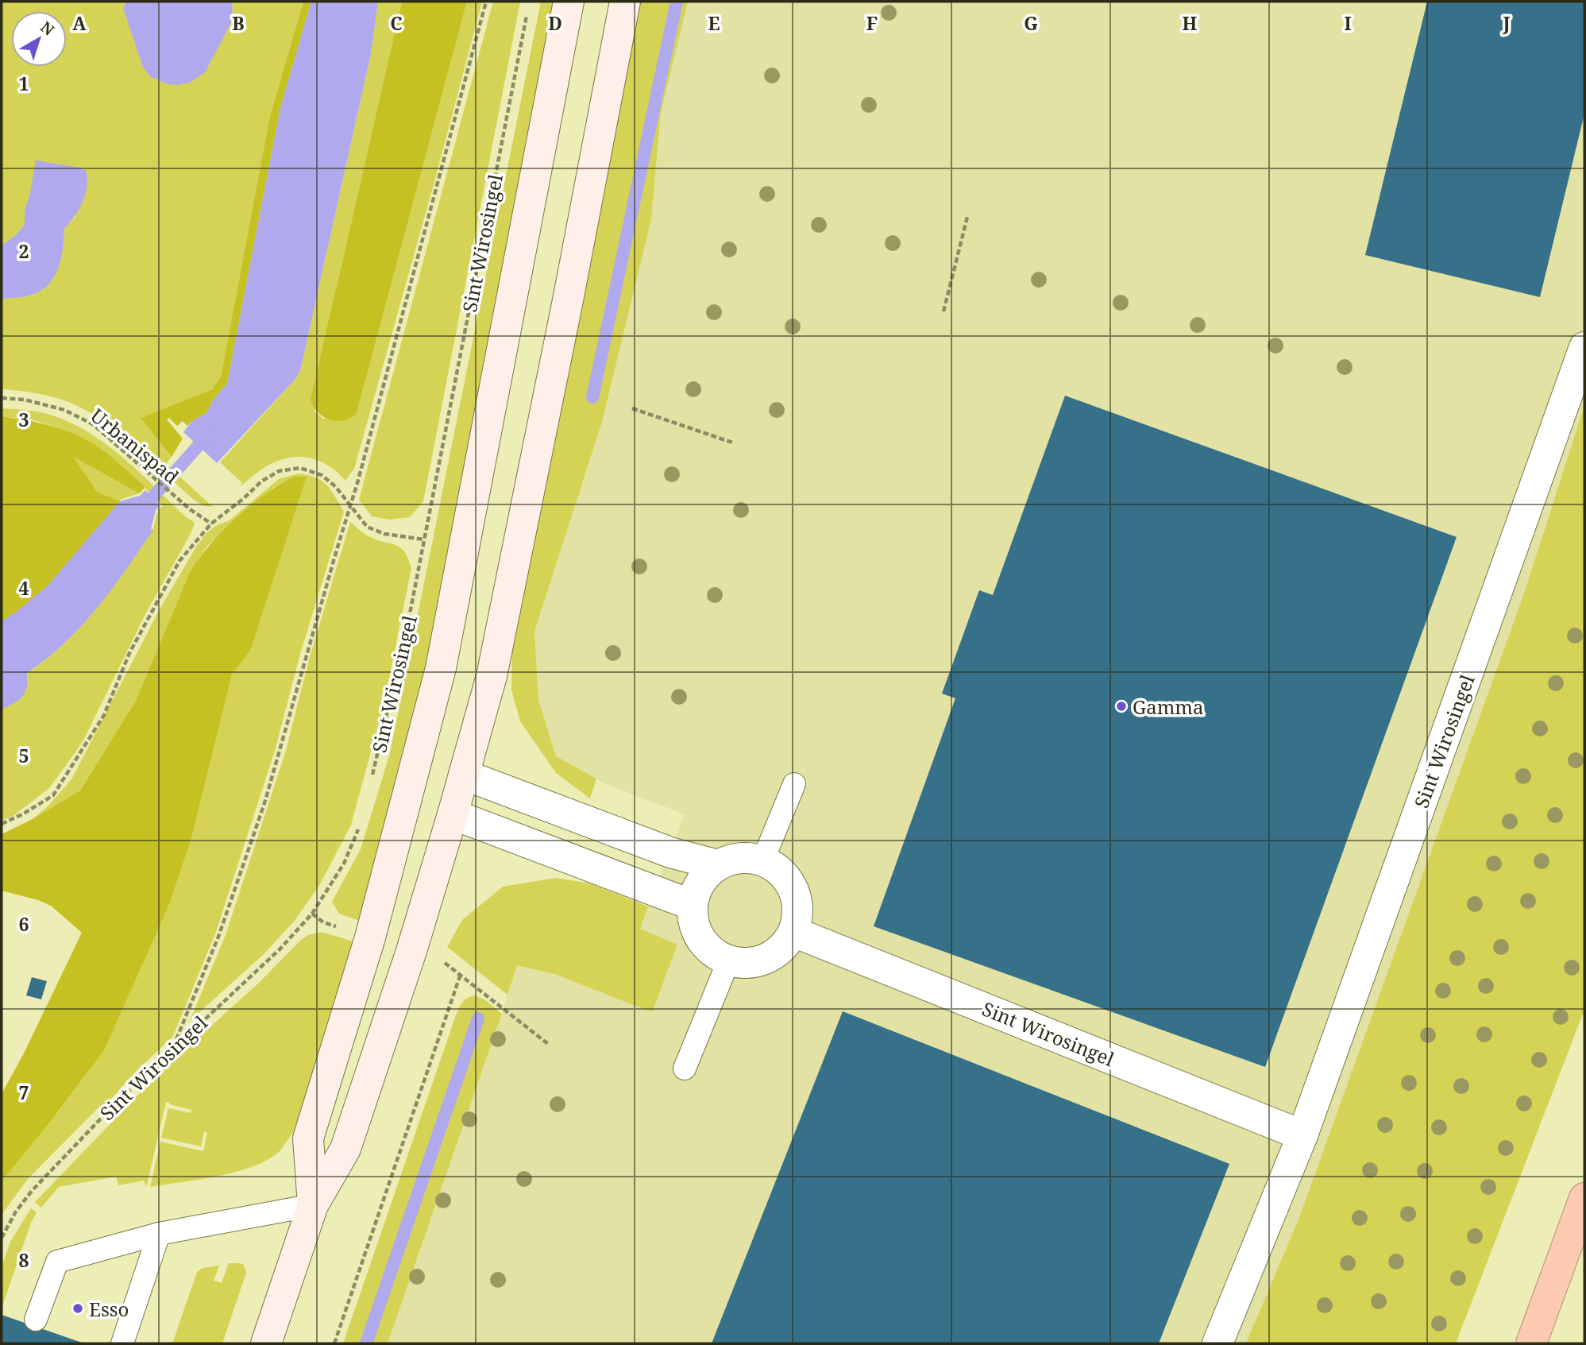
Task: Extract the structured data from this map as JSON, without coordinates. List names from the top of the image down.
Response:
{
  "streets": {
    "main road": ["Sint Wirosingel"],
    "path": ["Urbanispad"]
  },
  "places": ["Gamma", "Esso"],
  "north": "top right",
  "grid": {
    "columns": [
      "A",
      "B",
      "C",
      "D",
      "E",
      "F",
      "G",
      "H",
      "I",
      "J"
    ],
    "rows": [
      "1",
      "2",
      "3",
      "4",
      "5",
      "6",
      "7",
      "8"
    ]
  }
}
